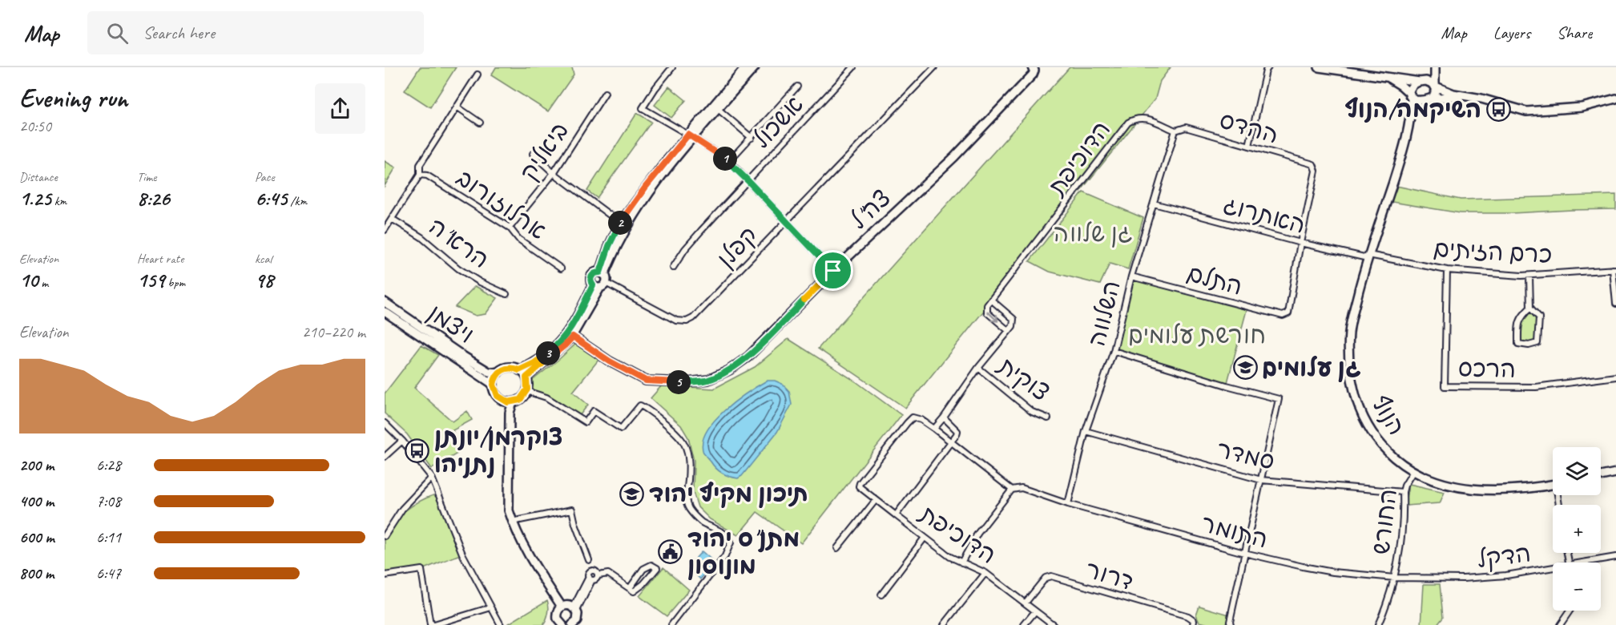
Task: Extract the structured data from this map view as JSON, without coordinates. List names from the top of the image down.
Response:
{
  "streets": {
    "street": [
      "אשכול",
      "ההדס",
      "ביאליק",
      "הדוכיפת",
      "ארלוזורוב",
      "צה\"ל",
      "האתרוג",
      "הרא\"ה",
      "קפלן",
      "כרם הזיתים",
      "התלם",
      "השלווה",
      "ויצמן",
      "הרכס",
      "צוקית",
      "הנוף",
      "סמדר",
      "החורש",
      "התומר",
      "הדקל",
      "דרור"
    ]
  },
  "crossings": [
    ["ההדס", "הדוכיפת"],
    ["ההדס", "האתרוג"],
    ["ההדס", "התלם"],
    ["ההדס", "השלווה"],
    ["ביאליק", "ארלוזורוב"],
    ["הדוכיפת", "השלווה"],
    ["הדוכיפת", "דרור"],
    ["האתרוג", "כרם הזיתים"],
    ["האתרוג", "התלם"],
    ["האתרוג", "השלווה"],
    ["האתרוג", "הנוף"],
    ["כרם הזיתים", "הרכס"],
    ["כרם הזיתים", "הנוף"],
    ["התלם", "השלווה"],
    ["השלווה", "סמדר"],
    ["השלווה", "התומר"],
    ["הנוף", "החורש"],
    ["סמדר", "החורש"],
    ["החורש", "התומר"],
    ["החורש", "הדקל"],
    ["התומר", "הדקל"]
  ],
  "parks": ["גן שלווה", "חורשת עלומים"],
  "places": {
    "bus stop": ["השיקמה/הנוף", "צוקרמן/יונתן נתניהו"],
    "school or university": ["גן עלומים", "תיכון מקיף יהוד"],
    "public building": ["מתנ\"ס יהוד מונוסון"]
  },
  "page": {
    "header": "Map",
    "search": "Search here",
    "nav": ["Map", "Layers", "Share"],
    "heading": ["Evening run", "20:50"],
    "pins": [
      "1",
      "2",
      "3",
      "5"
    ],
    "stats": [
      ["Distance", "1.25 km"],
      ["Time", "8:26"],
      ["Pace", "6:45 /km"],
      ["Elevation", "10 m"],
      ["Heart rate", "159 bpm"],
      ["kcal", "98"]
    ],
    "chart": ["Elevation", "210–220 m"],
    "list": [
      {
        "name": "200 m",
        "note": "6:28"
      },
      {
        "name": "400 m",
        "note": "7:08"
      },
      {
        "name": "600 m",
        "note": "6:11"
      },
      {
        "name": "800 m",
        "note": "6:47"
      }
    ],
    "map_buttons": ["+", "−"]
  }
}
